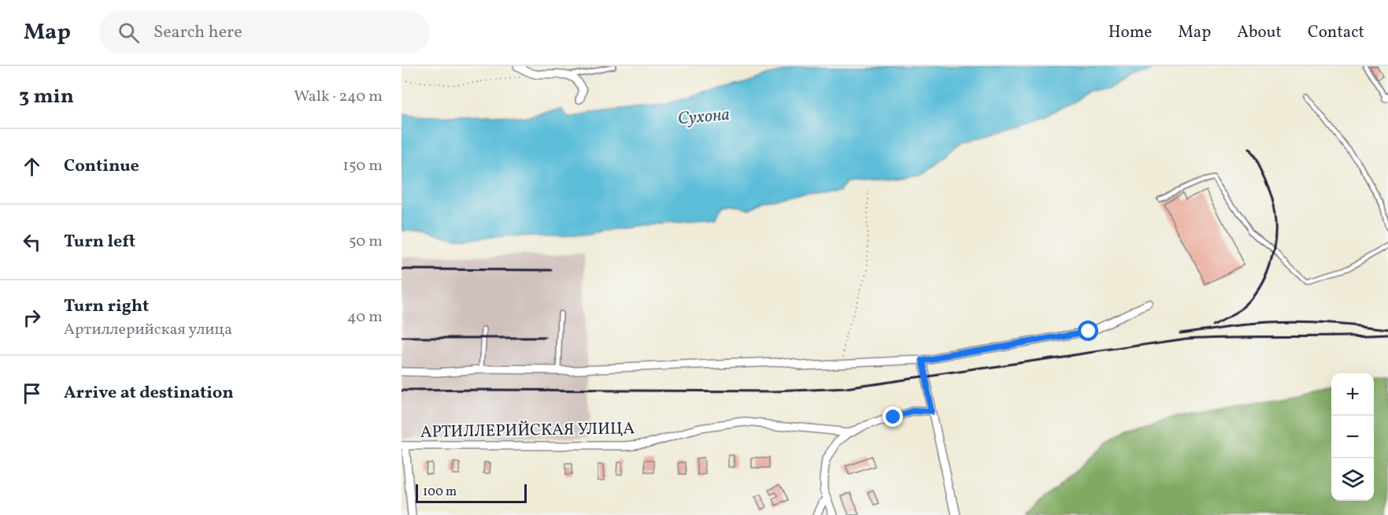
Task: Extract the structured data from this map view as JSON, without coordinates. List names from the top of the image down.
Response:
{
  "streets": {
    "street": ["АРТИЛЛЕРИЙСКАЯ УЛИЦА"]
  },
  "water": ["Сухона"],
  "scale_bar": "100 m",
  "page": {
    "header": "Map",
    "search": "Search here",
    "nav": [
      "Home",
      "Map",
      "About",
      "Contact"
    ],
    "heading": ["3 min", "Walk · 240 m"],
    "list": [
      ["Continue", "150 m"],
      ["Turn left", "50 m"],
      ["Turn right", "Артиллерийская улица", "40 m"],
      "Arrive at destination"
    ],
    "map_buttons": ["+", "−"],
    "scale": "100 m"
  }
}
